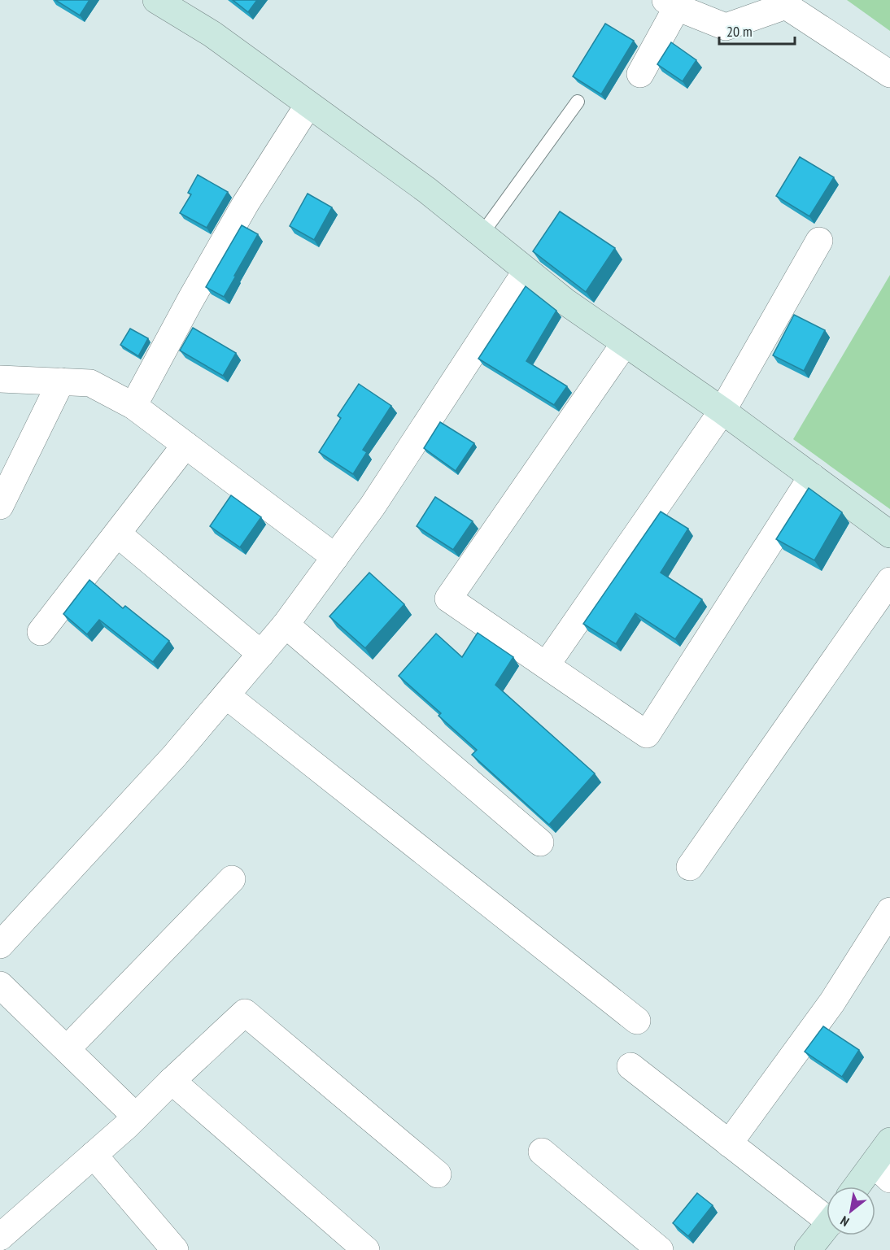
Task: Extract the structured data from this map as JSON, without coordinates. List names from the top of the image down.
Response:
{
  "scale_bar": "20 m",
  "north": "bottom left"
}
